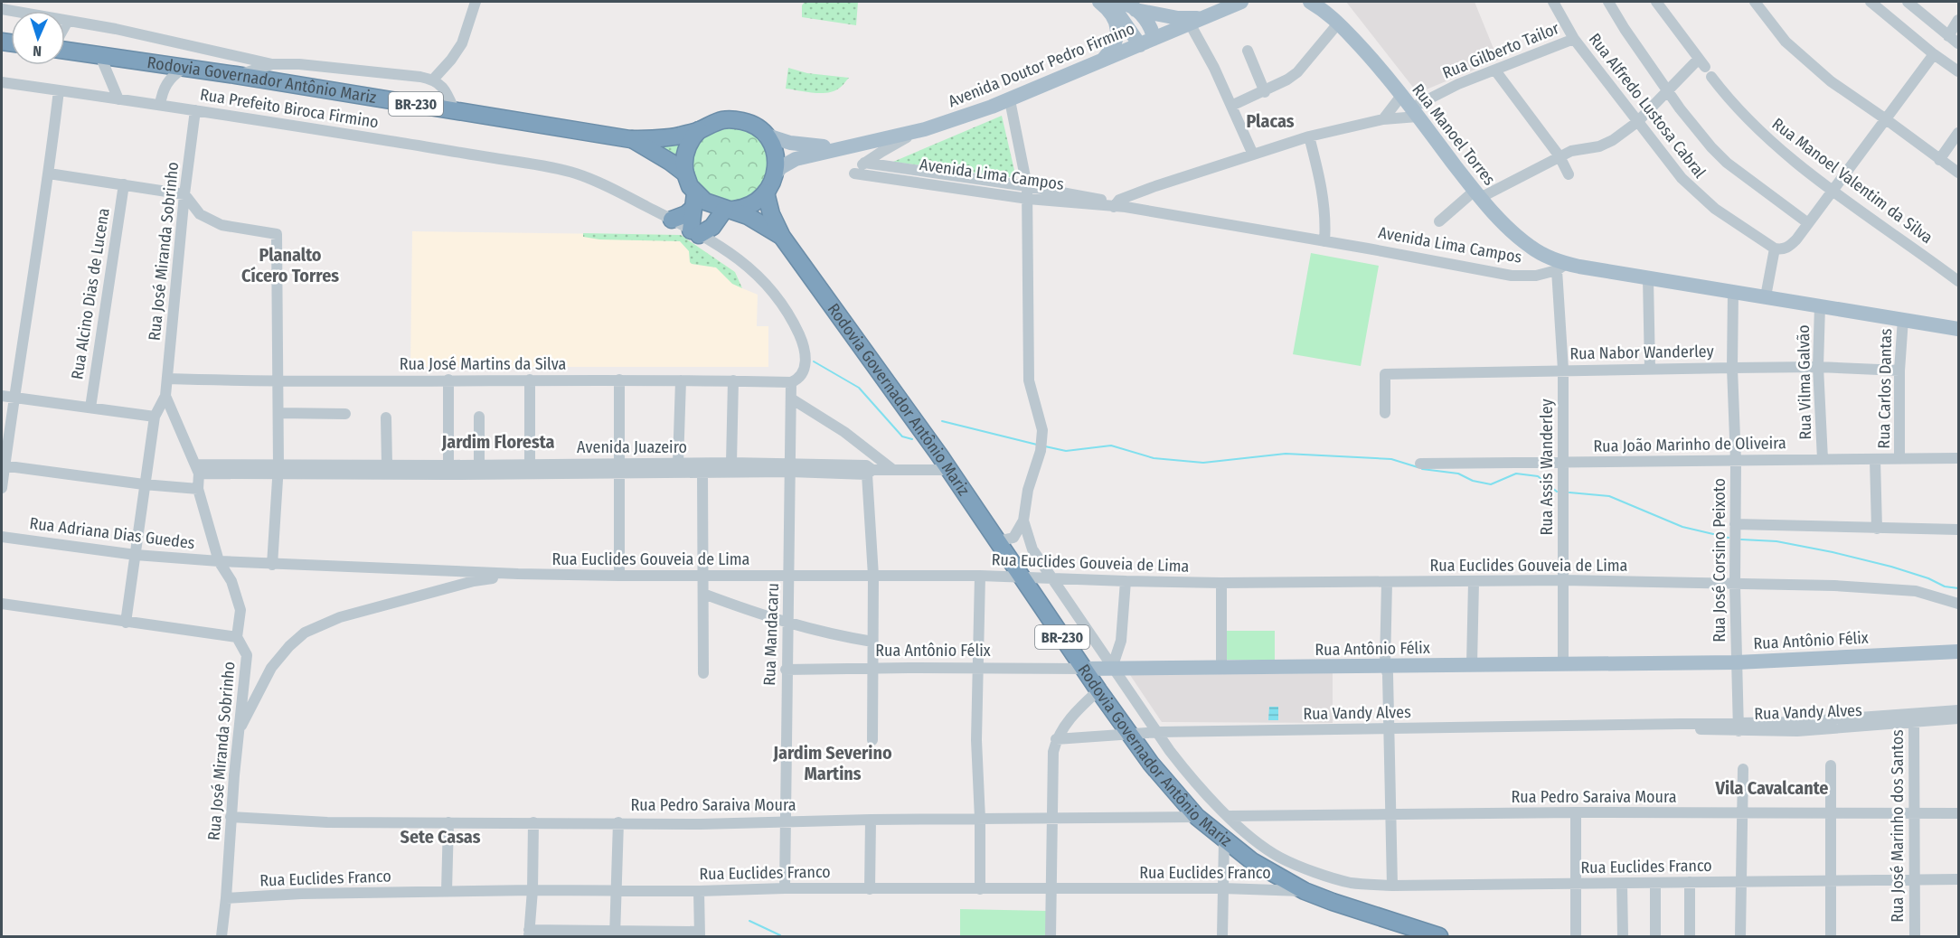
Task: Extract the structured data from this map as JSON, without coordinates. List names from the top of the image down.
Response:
{
  "streets": {
    "highway": ["Rodovia Governador Antônio Mariz", "BR-230"],
    "main road": [
      "Avenida Doutor Pedro Firmino",
      "Rua Manoel Torres",
      "Avenida Lima Campos",
      "Rua Antônio Félix"
    ],
    "street": [
      "Rua Gilberto Tailor",
      "Rua Alfredo Lustosa Cabral",
      "Rua Prefeito Biroca Firmino",
      "Rua Manoel Valentim da Silva",
      "Rua José Miranda Sobrinho",
      "Rua Alcino Dias de Lucena",
      "Rua Nabor Wanderley",
      "Rua José Martins da Silva",
      "Rua Vilma Galvão",
      "Rua Carlos Dantas",
      "Rua João Marinho de Oliveira",
      "Avenida Juazeiro",
      "Rua Assis Wanderley",
      "Rua Adriana Dias Guedes",
      "Rua Euclides Gouveia de Lima",
      "Rua José Corsino Peixoto",
      "Rua Mandacaru",
      "Rua Vandy Alves",
      "Rua Pedro Saraiva Moura",
      "Rua José Marinho dos Santos",
      "Rua Euclides Franco"
    ]
  },
  "crossings": [
    ["Rua Gilberto Tailor", "Rua Alfredo Lustosa Cabral"],
    ["Rua Gilberto Tailor", "Rua Manoel Torres"],
    ["Avenida Doutor Pedro Firmino", "Rodovia Governador Antônio Mariz"],
    ["Rodovia Governador Antônio Mariz", "Avenida Juazeiro"],
    ["Rodovia Governador Antônio Mariz", "Rua Euclides Gouveia de Lima"],
    ["Rodovia Governador Antônio Mariz", "Rua Antônio Félix"],
    ["Rodovia Governador Antônio Mariz", "Rua Vandy Alves"],
    ["Rodovia Governador Antônio Mariz", "Rua Pedro Saraiva Moura"],
    ["Rodovia Governador Antônio Mariz", "Rua Euclides Franco"],
    ["Rua Prefeito Biroca Firmino", "Rua José Miranda Sobrinho"],
    ["Rua Prefeito Biroca Firmino", "Rua Mandacaru"],
    ["Rua Manoel Torres", "Avenida Lima Campos"],
    ["Rua Manoel Torres", "Rua Assis Wanderley"],
    ["Avenida Lima Campos", "Rua Vilma Galvão"],
    ["Avenida Lima Campos", "Rua Carlos Dantas"],
    ["Avenida Lima Campos", "Rua Assis Wanderley"],
    ["Avenida Lima Campos", "Rua José Corsino Peixoto"],
    ["Rua José Miranda Sobrinho", "Rua José Martins da Silva"],
    ["Rua José Miranda Sobrinho", "Avenida Juazeiro"],
    ["Rua José Miranda Sobrinho", "Rua Adriana Dias Guedes"],
    ["Rua José Miranda Sobrinho", "Rua Euclides Gouveia de Lima"],
    ["Rua José Miranda Sobrinho", "Rua Pedro Saraiva Moura"],
    ["Rua José Miranda Sobrinho", "Rua Euclides Franco"],
    ["Rua Nabor Wanderley", "Rua Vilma Galvão"],
    ["Rua Nabor Wanderley", "Rua Carlos Dantas"],
    ["Rua Nabor Wanderley", "Rua Assis Wanderley"],
    ["Rua Nabor Wanderley", "Rua José Corsino Peixoto"],
    ["Rua José Martins da Silva", "Rua Mandacaru"],
    ["Rua Vilma Galvão", "Rua João Marinho de Oliveira"],
    ["Rua Carlos Dantas", "Rua João Marinho de Oliveira"],
    ["Rua João Marinho de Oliveira", "Rua Assis Wanderley"],
    ["Rua João Marinho de Oliveira", "Rua José Corsino Peixoto"],
    ["Avenida Juazeiro", "Rua Mandacaru"],
    ["Rua Assis Wanderley", "Rua Euclides Gouveia de Lima"],
    ["Rua Assis Wanderley", "Rua Antônio Félix"],
    ["Rua Adriana Dias Guedes", "Rua Euclides Gouveia de Lima"],
    ["Rua Euclides Gouveia de Lima", "Rua José Corsino Peixoto"],
    ["Rua Euclides Gouveia de Lima", "Rua Mandacaru"],
    ["Rua Euclides Gouveia de Lima", "Rua Euclides Franco"],
    ["Rua José Corsino Peixoto", "Rua Antônio Félix"],
    ["Rua José Corsino Peixoto", "Rua Vandy Alves"],
    ["Rua Mandacaru", "Rua Antônio Félix"],
    ["Rua Mandacaru", "Rua Pedro Saraiva Moura"],
    ["Rua Mandacaru", "Rua Euclides Franco"],
    ["Rua Antônio Félix", "Rua Euclides Franco"],
    ["Rua Vandy Alves", "Rua José Marinho dos Santos"],
    ["Rua Vandy Alves", "Rua Euclides Franco"],
    ["Rua Pedro Saraiva Moura", "Rua José Marinho dos Santos"],
    ["Rua Pedro Saraiva Moura", "Rua Euclides Franco"],
    ["Rua José Marinho dos Santos", "Rua Euclides Franco"]
  ],
  "districts": [
    "Placas",
    "Planalto Cícero Torres",
    "Jardim Floresta",
    "Jardim Severino Martins",
    "Vila Cavalcante",
    "Sete Casas"
  ],
  "north": "bottom"
}
